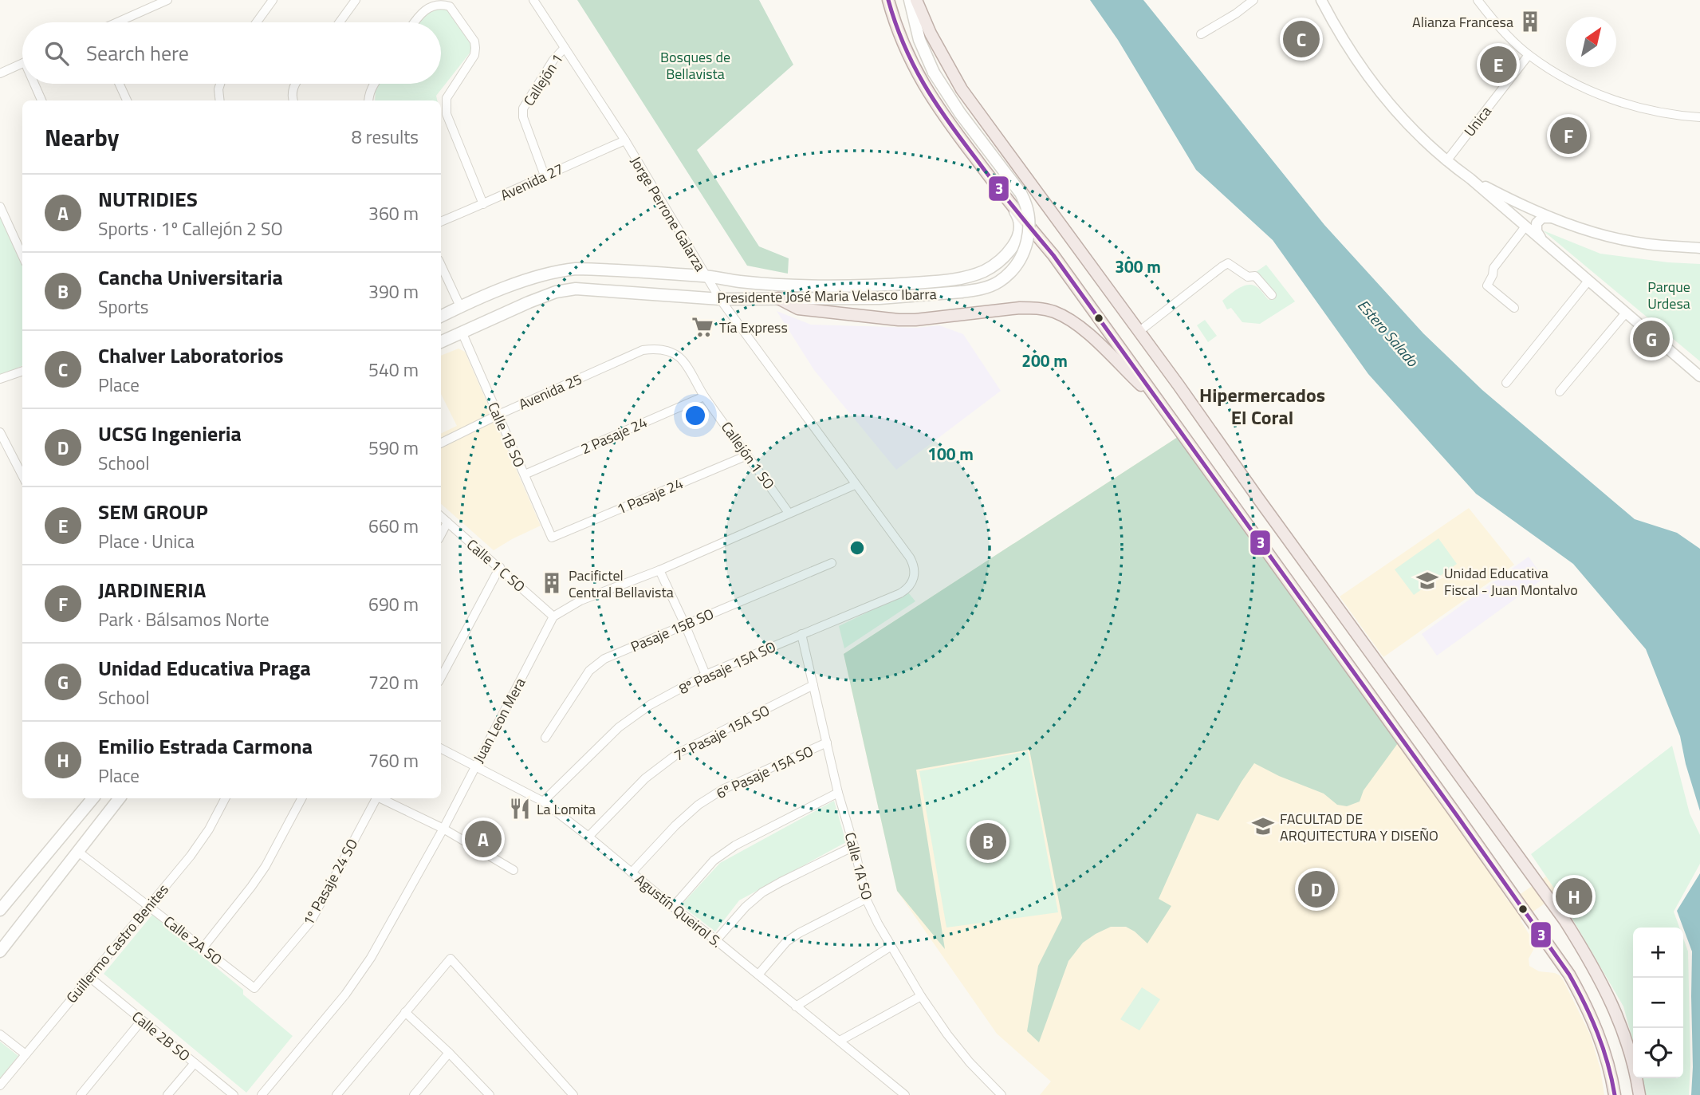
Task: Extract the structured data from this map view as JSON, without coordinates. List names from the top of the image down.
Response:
{
  "streets": {
    "main road": ["Presidente José Maria Velasco Ibarra"],
    "street": [
      "Callejón 1",
      "Unica",
      "Avenida 27",
      "Jorge Perrone Galarza",
      "Avenida 25",
      "Calle 1B SO",
      "2 Pasaje 24",
      "Callejón 1 SO",
      "1 Pasaje 24",
      "Calle 1 C SO",
      "Pasaje 15B SO",
      "8º Pasaje 15A SO",
      "Juan Leon Mera",
      "7º Pasaje 15A SO",
      "6º Pasaje 15A SO",
      "Calle 1A SO",
      "1º Pasaje 24 SO",
      "Agustín Queirol S.",
      "Calle 2A SO",
      "Guillermo Castro Benites",
      "Calle 2B SO"
    ]
  },
  "crossings": [
    ["Callejón 1", "Avenida 27"],
    ["Callejón 1", "Jorge Perrone Galarza"],
    ["Avenida 27", "Jorge Perrone Galarza"],
    ["Jorge Perrone Galarza", "Presidente José Maria Velasco Ibarra"],
    ["Jorge Perrone Galarza", "8º Pasaje 15A SO"],
    ["Presidente José Maria Velasco Ibarra", "Calle 1B SO"],
    ["Avenida 25", "Calle 1B SO"],
    ["Avenida 25", "Callejón 1 SO"],
    ["Calle 1B SO", "2 Pasaje 24"],
    ["Calle 1B SO", "1 Pasaje 24"],
    ["2 Pasaje 24", "Callejón 1 SO"],
    ["Callejón 1 SO", "1 Pasaje 24"],
    ["Calle 1 C SO", "Juan Leon Mera"],
    ["8º Pasaje 15A SO", "Calle 1A SO"],
    ["8º Pasaje 15A SO", "Agustín Queirol S."],
    ["Juan Leon Mera", "Agustín Queirol S."],
    ["7º Pasaje 15A SO", "Calle 1A SO"],
    ["7º Pasaje 15A SO", "Agustín Queirol S."],
    ["6º Pasaje 15A SO", "Calle 1A SO"],
    ["6º Pasaje 15A SO", "Agustín Queirol S."],
    ["1º Pasaje 24 SO", "Calle 2A SO"],
    ["Calle 2A SO", "Guillermo Castro Benites"],
    ["Guillermo Castro Benites", "Calle 2B SO"]
  ],
  "districts": ["Hipermercados El Coral"],
  "water": ["Estero Salado"],
  "parks": ["Bosques de Bellavista", "Parque Urdesa"],
  "places": {
    "building": ["Alianza Francesa", "Pacifictel Central Bellavista"],
    "supermarket": ["Tía Express"],
    "school or university": ["Unidad Educativa Fiscal - Juan Montalvo", "FACULTAD DE ARQUITECTURA Y DISEÑO"],
    "restaurant": ["La Lomita"]
  },
  "lines": ["transit line 3"],
  "north": "top right",
  "page": {
    "pins": [
      "C",
      "E",
      "F",
      "G",
      "A",
      "B",
      "D",
      "H"
    ],
    "search": "Search here",
    "heading": ["Nearby", "8 results"],
    "list": [
      {
        "mark": "A",
        "name": "NUTRIDIES",
        "note": "Sports · 1º Callejón 2 SO",
        "value": "360 m"
      },
      {
        "mark": "B",
        "name": "Cancha Universitaria",
        "note": "Sports",
        "value": "390 m"
      },
      {
        "mark": "C",
        "name": "Chalver Laboratorios",
        "note": "Place",
        "value": "540 m"
      },
      {
        "mark": "D",
        "name": "UCSG Ingenieria",
        "note": "School",
        "value": "590 m"
      },
      {
        "mark": "E",
        "name": "SEM GROUP",
        "note": "Place · Unica",
        "value": "660 m"
      },
      {
        "mark": "F",
        "name": "JARDINERIA",
        "note": "Park · Bálsamos Norte",
        "value": "690 m"
      },
      {
        "mark": "G",
        "name": "Unidad Educativa Praga",
        "note": "School",
        "value": "720 m"
      },
      {
        "mark": "H",
        "name": "Emilio Estrada Carmona",
        "note": "Place",
        "value": "760 m"
      }
    ],
    "map_buttons": ["+", "−"]
  },
  "rings": ["300 m", "200 m", "100 m"]
}
